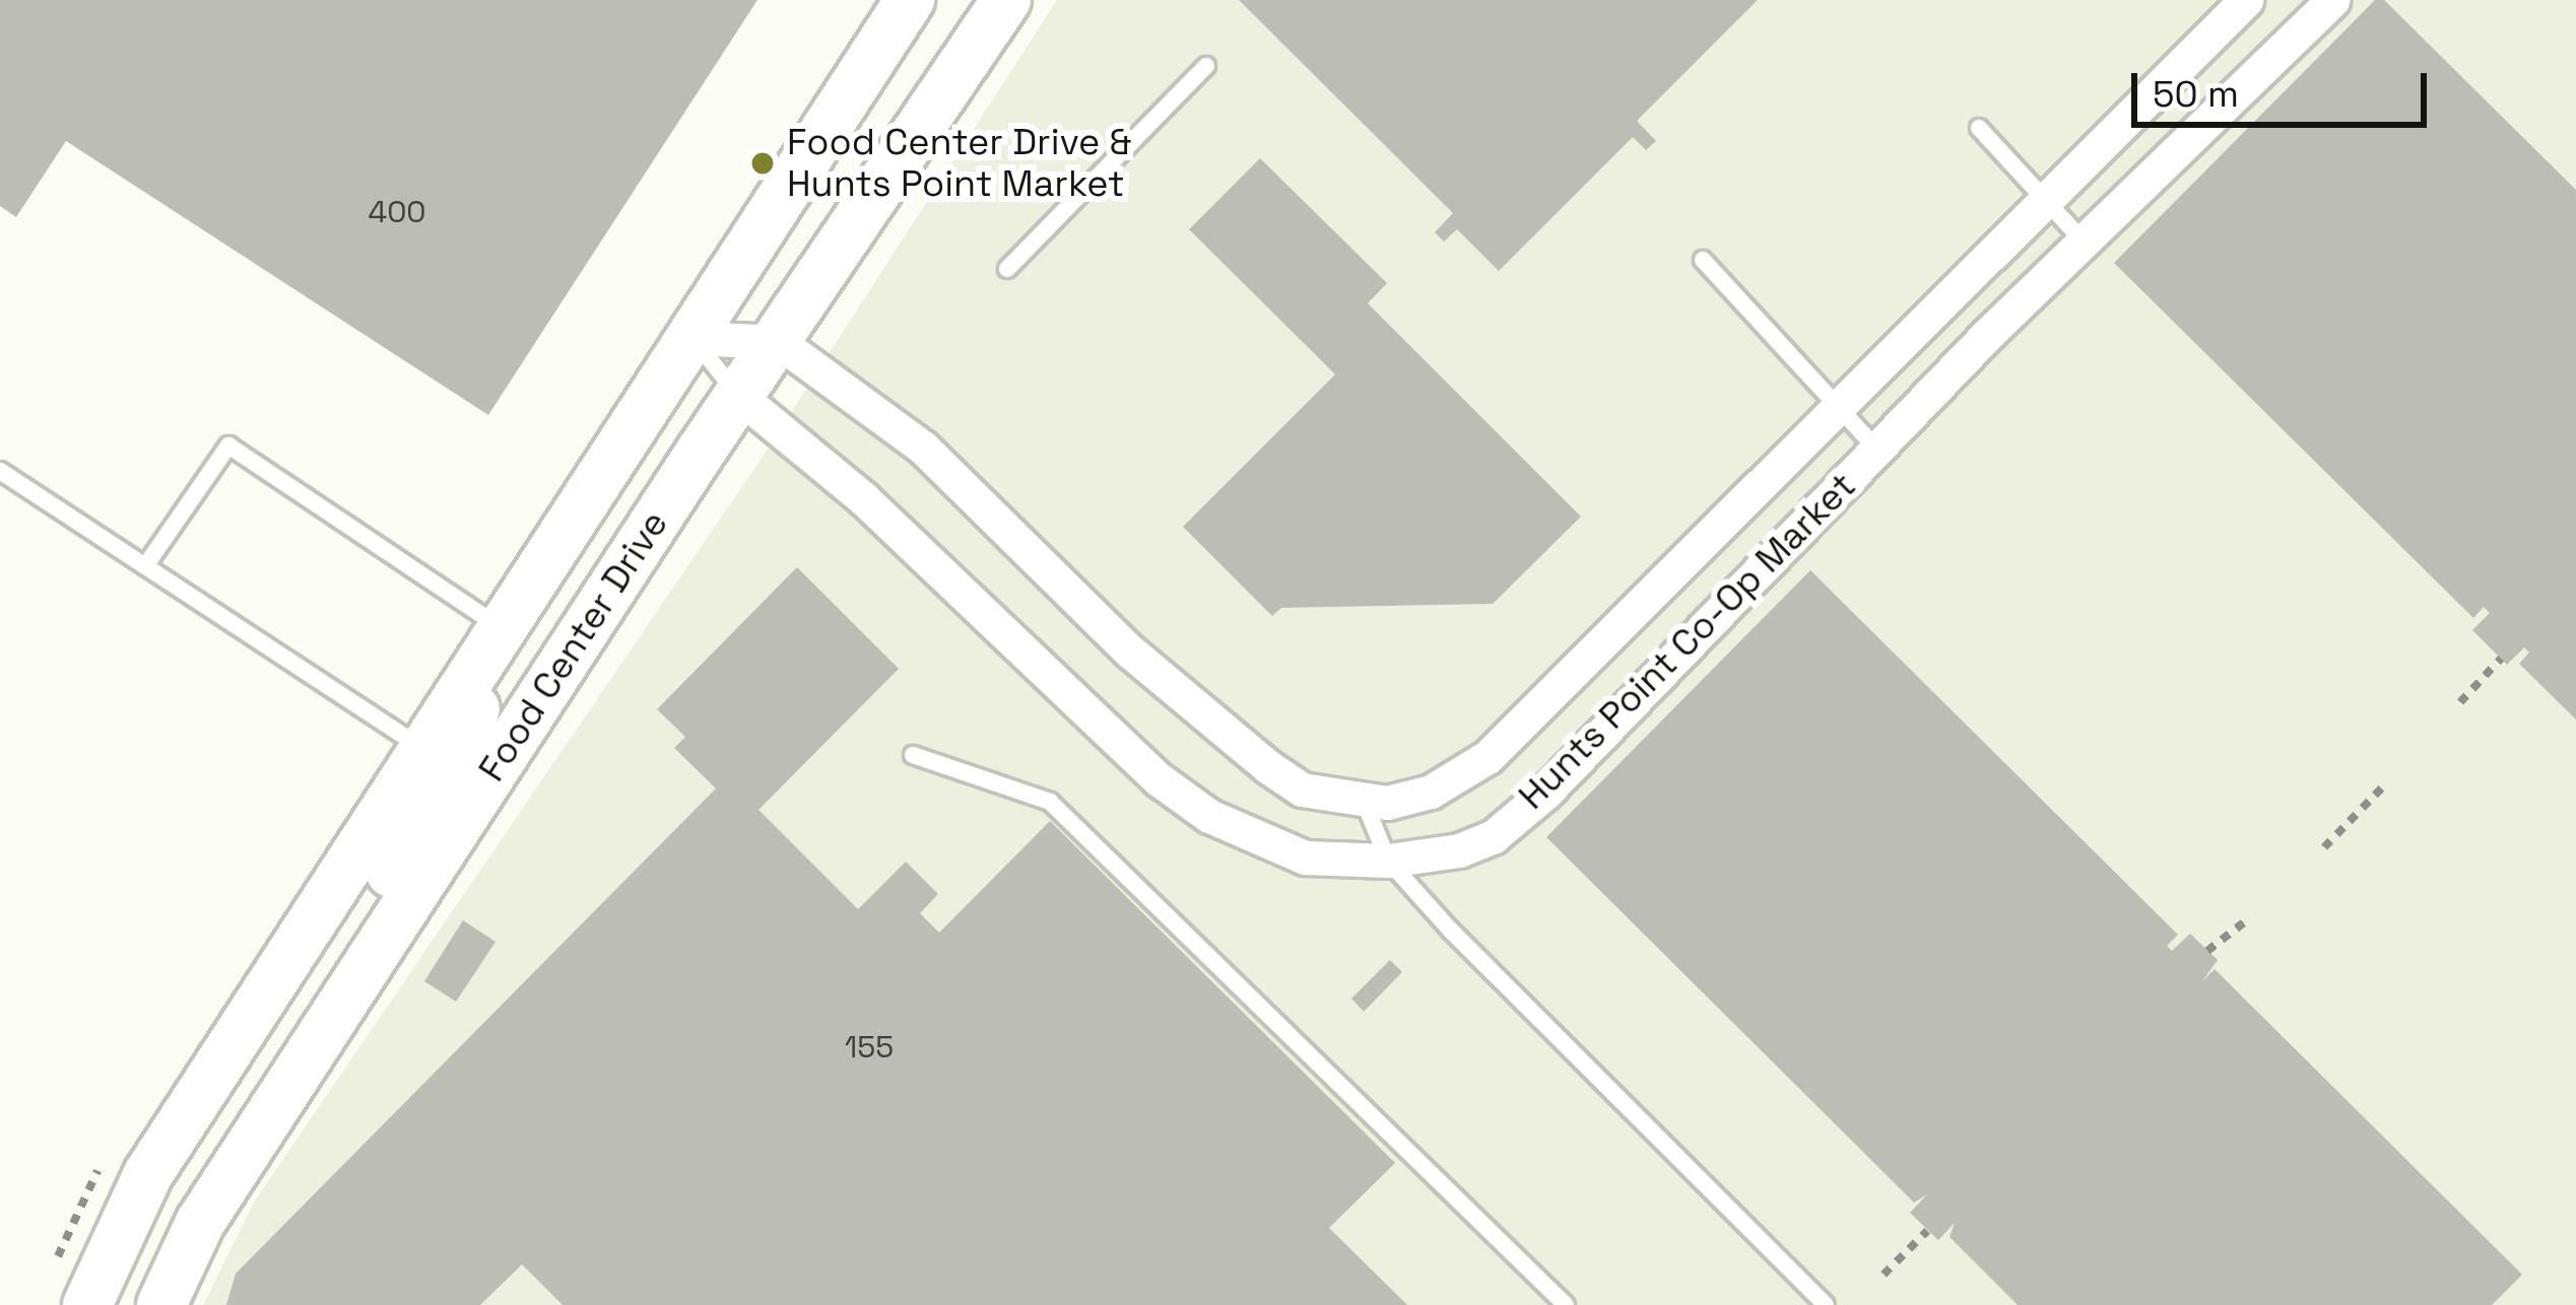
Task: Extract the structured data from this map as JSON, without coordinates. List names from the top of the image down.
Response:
{
  "streets": {
    "main road": ["Food Center Drive"],
    "street": ["Hunts Point Co-Op Market"]
  },
  "crossings": [
    ["Hunts Point Co-Op Market", "Food Center Drive"]
  ],
  "places": ["Food Center Drive & Hunts Point Market"],
  "house_numbers": ["400", "155"],
  "scale_bar": "50 m"
}
